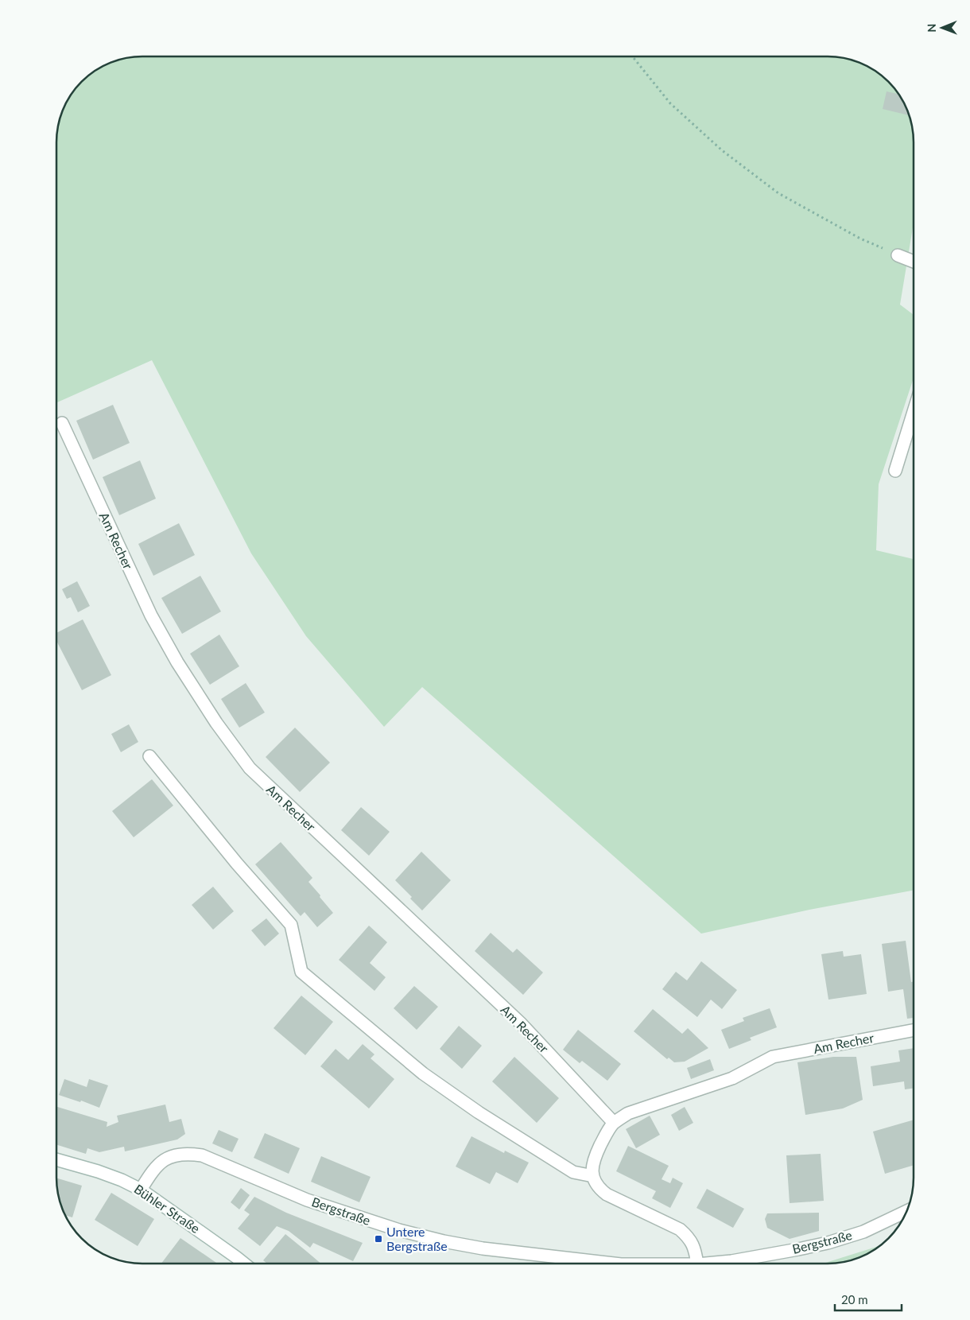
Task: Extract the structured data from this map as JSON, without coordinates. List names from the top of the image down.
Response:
{
  "streets": {
    "street": ["Am Recher", "Bühler Straße", "Bergstraße"]
  },
  "crossings": [
    ["Bühler Straße", "Bergstraße"]
  ],
  "places": {
    "transit": ["Untere Bergstraße"]
  },
  "scale_bar": "20 m",
  "north": "left"
}
